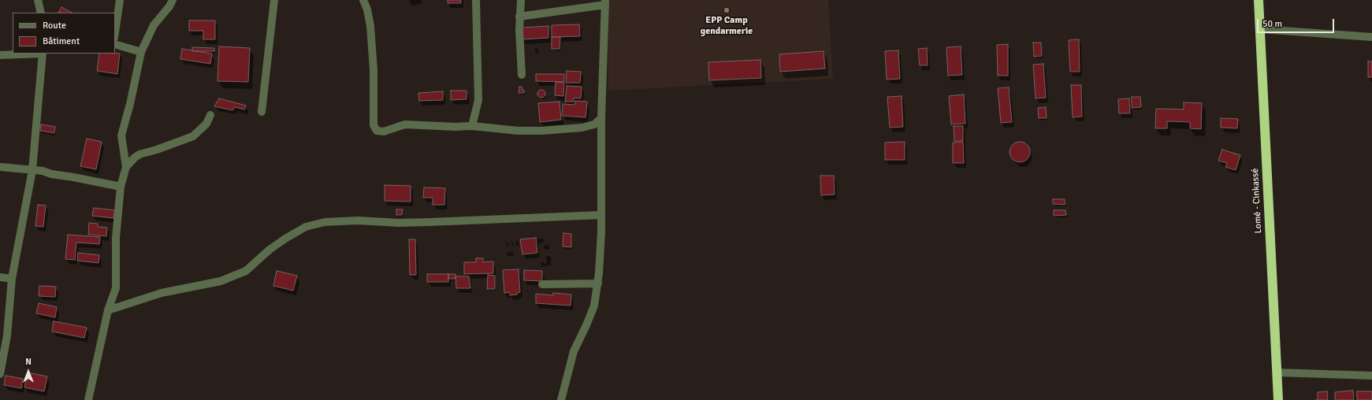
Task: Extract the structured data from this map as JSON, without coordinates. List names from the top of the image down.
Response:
{
  "streets": {
    "highway": ["Lomé - Cinkassé"]
  },
  "places": ["EPP Camp gendarmerie"],
  "legend": ["Route", "Bâtiment"],
  "scale_bar": "50 m",
  "north": "top"
}
